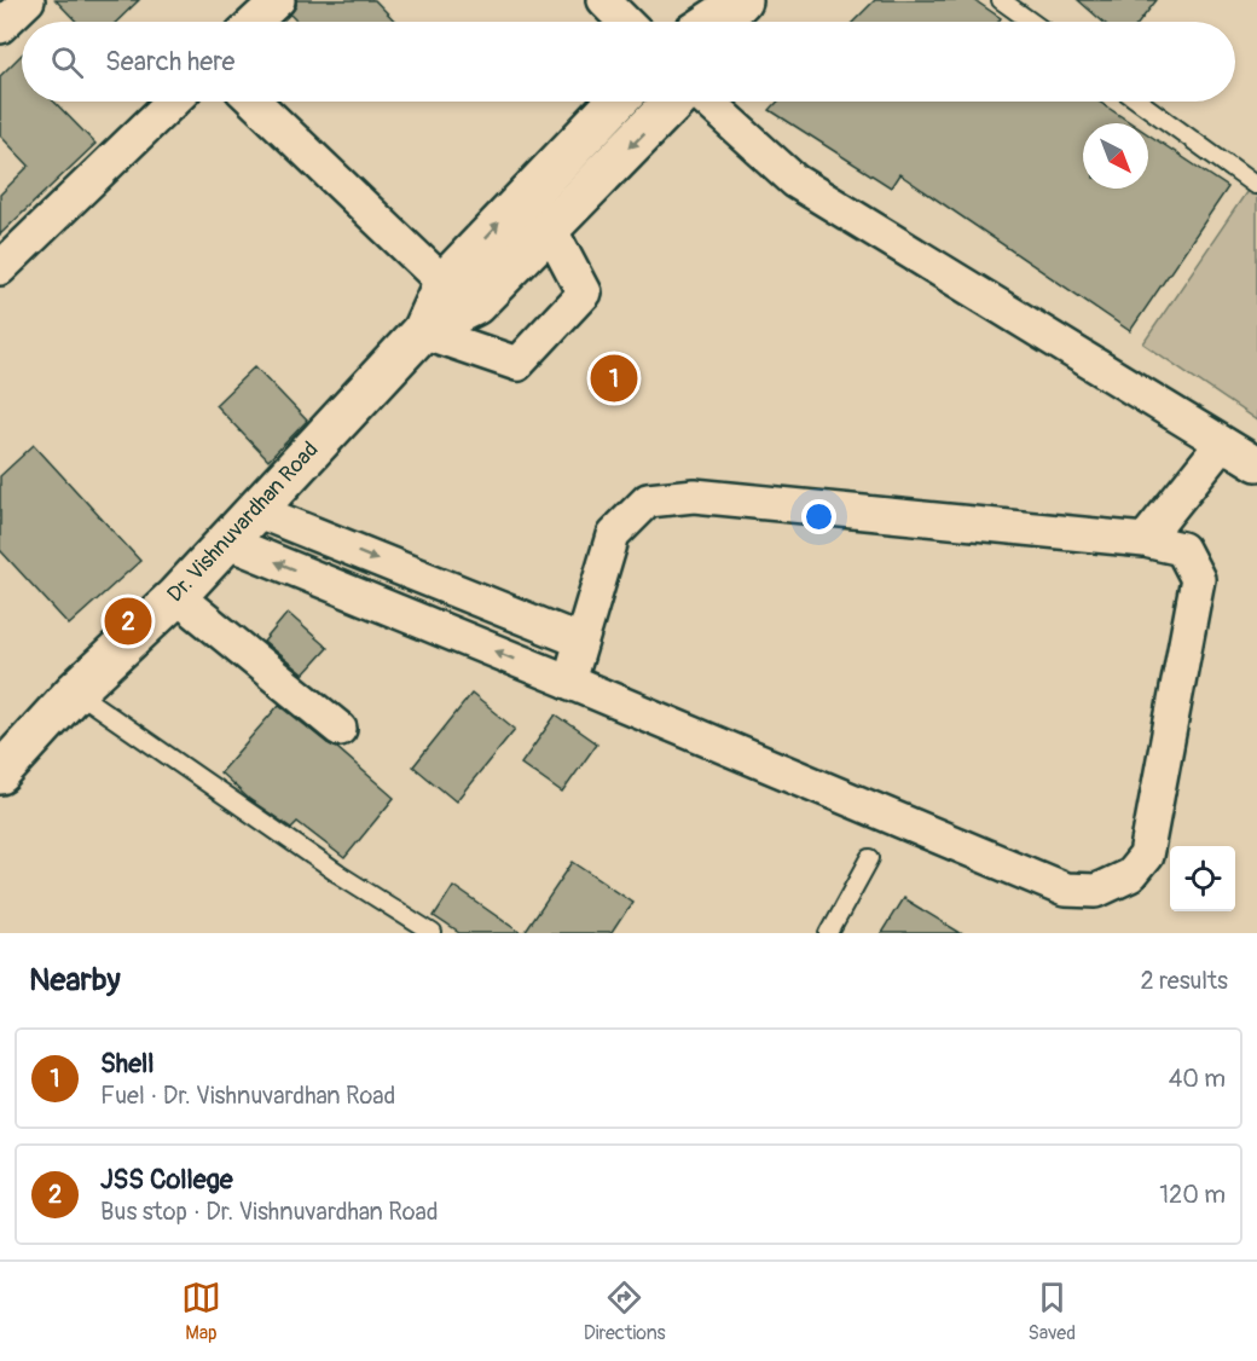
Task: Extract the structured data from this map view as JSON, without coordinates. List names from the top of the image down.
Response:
{
  "streets": {
    "main road": ["Dr. Vishnuvardhan Road"]
  },
  "north": "bottom right",
  "page": {
    "search": "Search here",
    "pins": ["1", "2"],
    "heading": ["Nearby", "2 results"],
    "list": [
      {
        "mark": "1",
        "name": "Shell",
        "note": "Fuel · Dr. Vishnuvardhan Road",
        "value": "40 m"
      },
      {
        "mark": "2",
        "name": "JSS College",
        "note": "Bus stop · Dr. Vishnuvardhan Road",
        "value": "120 m"
      }
    ],
    "nav": ["Map", "Directions", "Saved"]
  }
}
